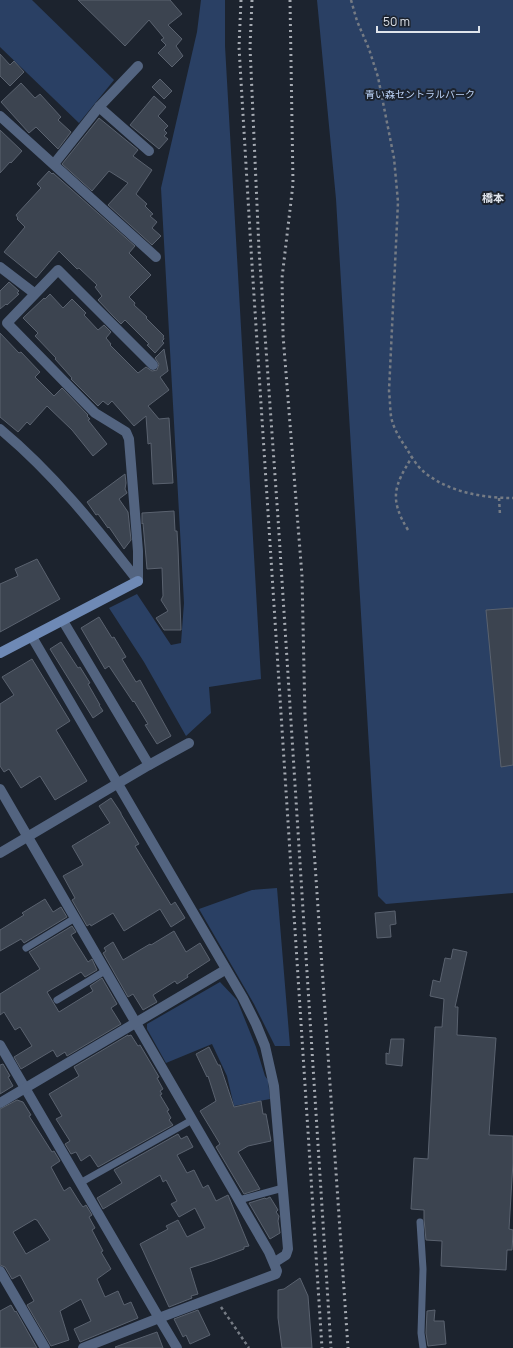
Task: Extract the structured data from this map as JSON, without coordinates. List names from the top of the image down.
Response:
{
  "districts": ["橋本"],
  "parks": ["青い森セントラルパーク"],
  "scale_bar": "50 m"
}
